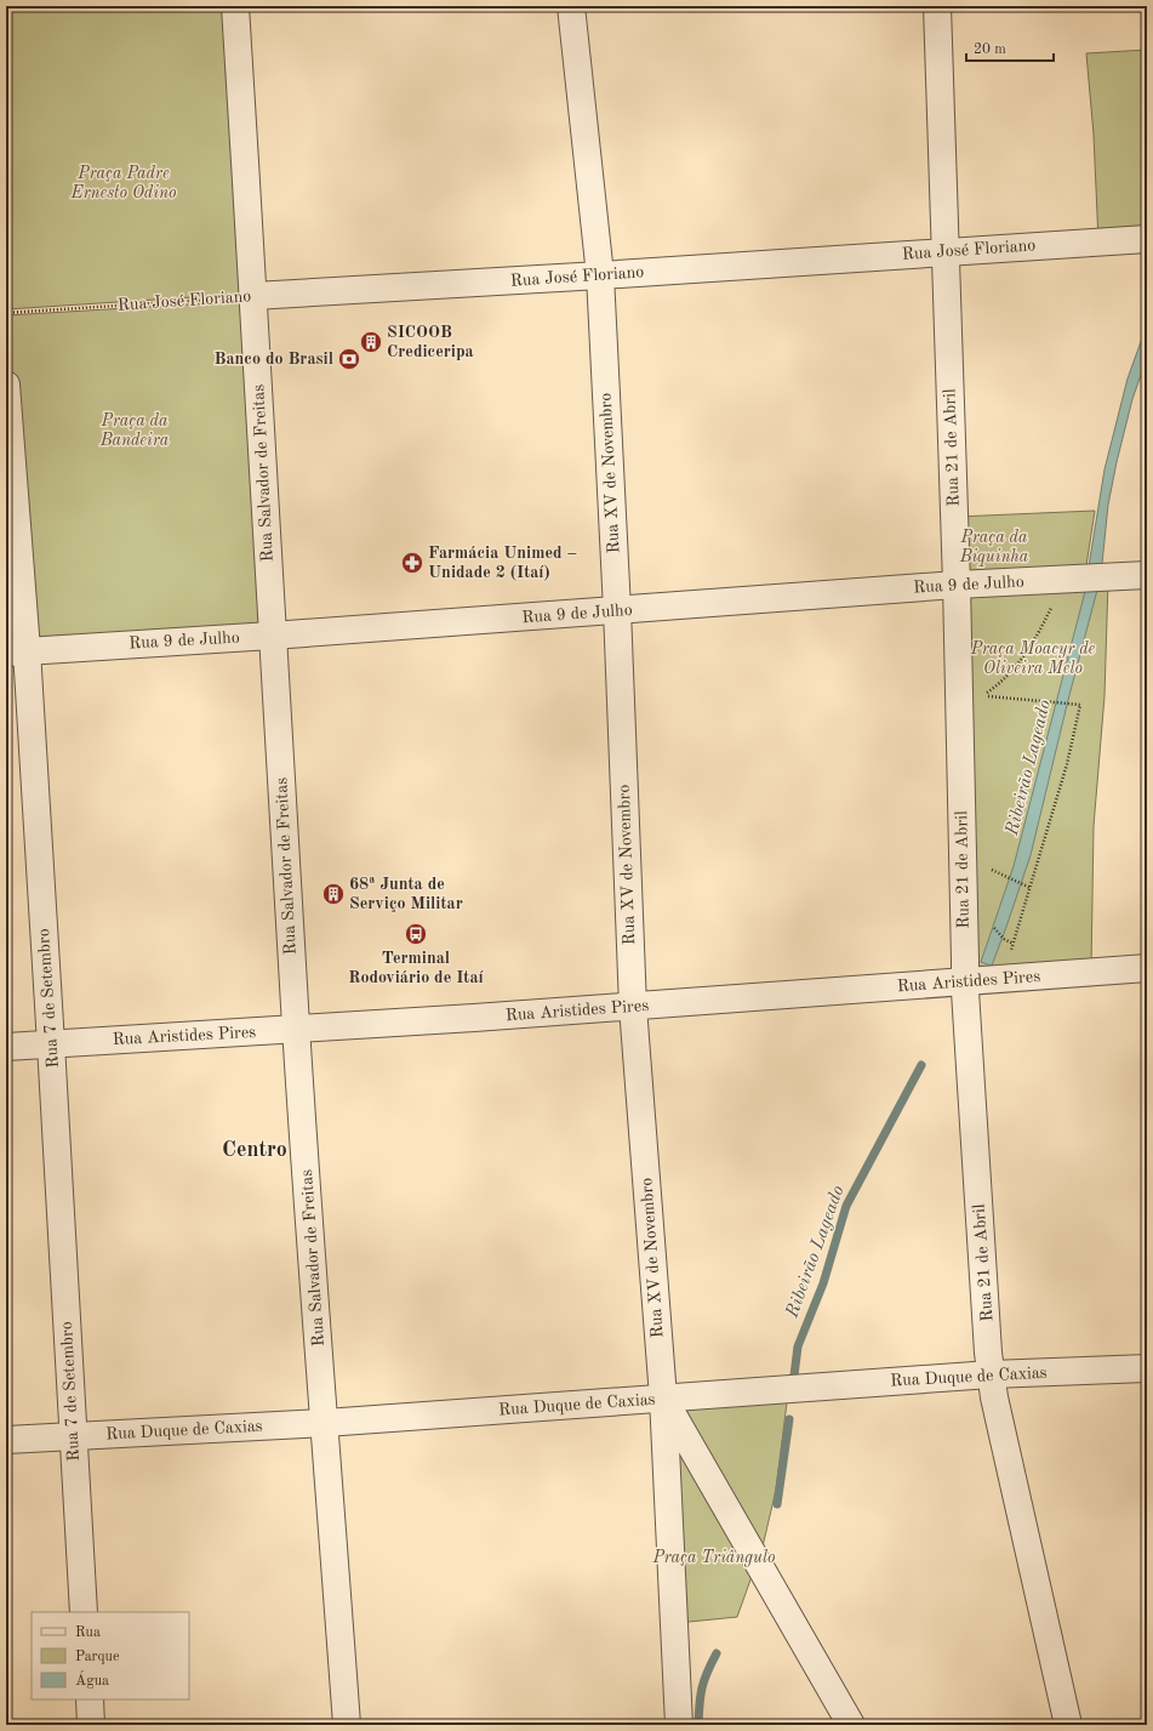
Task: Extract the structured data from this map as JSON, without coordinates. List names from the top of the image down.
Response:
{
  "streets": {
    "street": [
      "Rua José Floriano",
      "Rua 21 de Abril",
      "Rua Salvador de Freitas",
      "Rua XV de Novembro",
      "Rua 9 de Julho",
      "Rua Aristides Pires",
      "Rua 7 de Setembro",
      "Rua Duque de Caxias"
    ]
  },
  "crossings": [
    ["Rua José Floriano", "Rua 21 de Abril"],
    ["Rua José Floriano", "Rua Salvador de Freitas"],
    ["Rua José Floriano", "Rua XV de Novembro"],
    ["Rua 21 de Abril", "Rua 9 de Julho"],
    ["Rua 21 de Abril", "Rua Aristides Pires"],
    ["Rua 21 de Abril", "Rua Duque de Caxias"],
    ["Rua Salvador de Freitas", "Rua 9 de Julho"],
    ["Rua Salvador de Freitas", "Rua Aristides Pires"],
    ["Rua Salvador de Freitas", "Rua Duque de Caxias"],
    ["Rua XV de Novembro", "Rua 9 de Julho"],
    ["Rua XV de Novembro", "Rua Aristides Pires"],
    ["Rua XV de Novembro", "Rua Duque de Caxias"],
    ["Rua 9 de Julho", "Rua 7 de Setembro"],
    ["Rua Aristides Pires", "Rua 7 de Setembro"],
    ["Rua 7 de Setembro", "Rua Duque de Caxias"]
  ],
  "districts": ["Centro"],
  "water": ["Ribeirão Lageado"],
  "parks": [
    "Praça Padre Ernesto Odino",
    "Praça da Bandeira",
    "Praça da Biquinha",
    "Praça Moacyr de Oliveira Melo",
    "Praça Triângulo"
  ],
  "places": {
    "building": ["SICOOB Crediceripa", "68ª Junta de Serviço Militar"],
    "bank": ["Banco do Brasil"],
    "pharmacy": ["Farmácia Unimed – Unidade 2 (Itaí)"],
    "bus stop": ["Terminal Rodoviário de Itaí"]
  },
  "legend": ["Rua", "Parque", "Água"],
  "scale_bar": "20 m"
}
